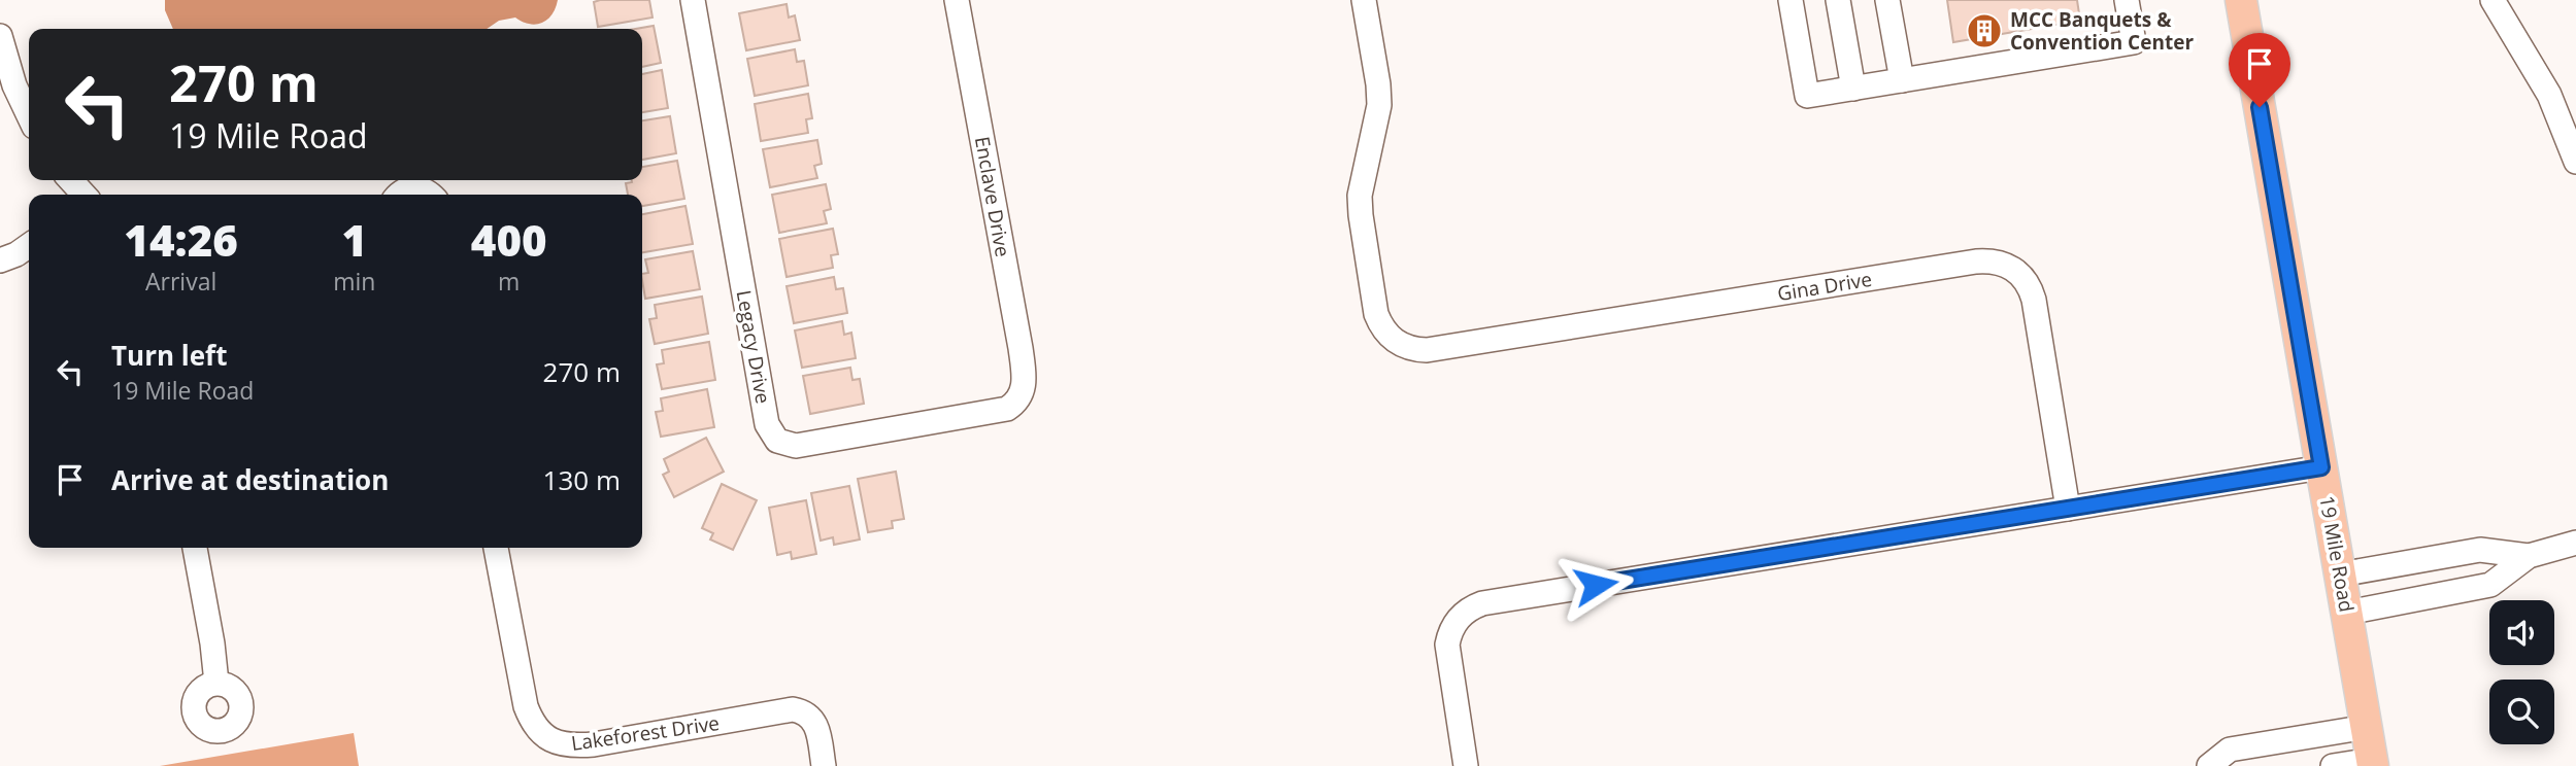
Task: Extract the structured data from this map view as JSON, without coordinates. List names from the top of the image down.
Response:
{
  "streets": {
    "main road": ["19 Mile Road"],
    "street": [
      "Enclave Drive",
      "Gina Drive",
      "Legacy Drive",
      "Lakeforest Drive"
    ]
  },
  "crossings": [
    ["Enclave Drive", "Legacy Drive"]
  ],
  "places": {
    "building": ["MCC Banquets & Convention Center"]
  },
  "page": {
    "turn": ["270 m", "19 Mile Road"],
    "eta": [
      "14:26",
      "Arrival",
      "1",
      "min",
      "400",
      "m"
    ],
    "list": [
      {
        "name": "Turn left",
        "note": "19 Mile Road",
        "value": "270 m"
      },
      {
        "name": "Arrive at destination",
        "value": "130 m"
      }
    ]
  }
}
